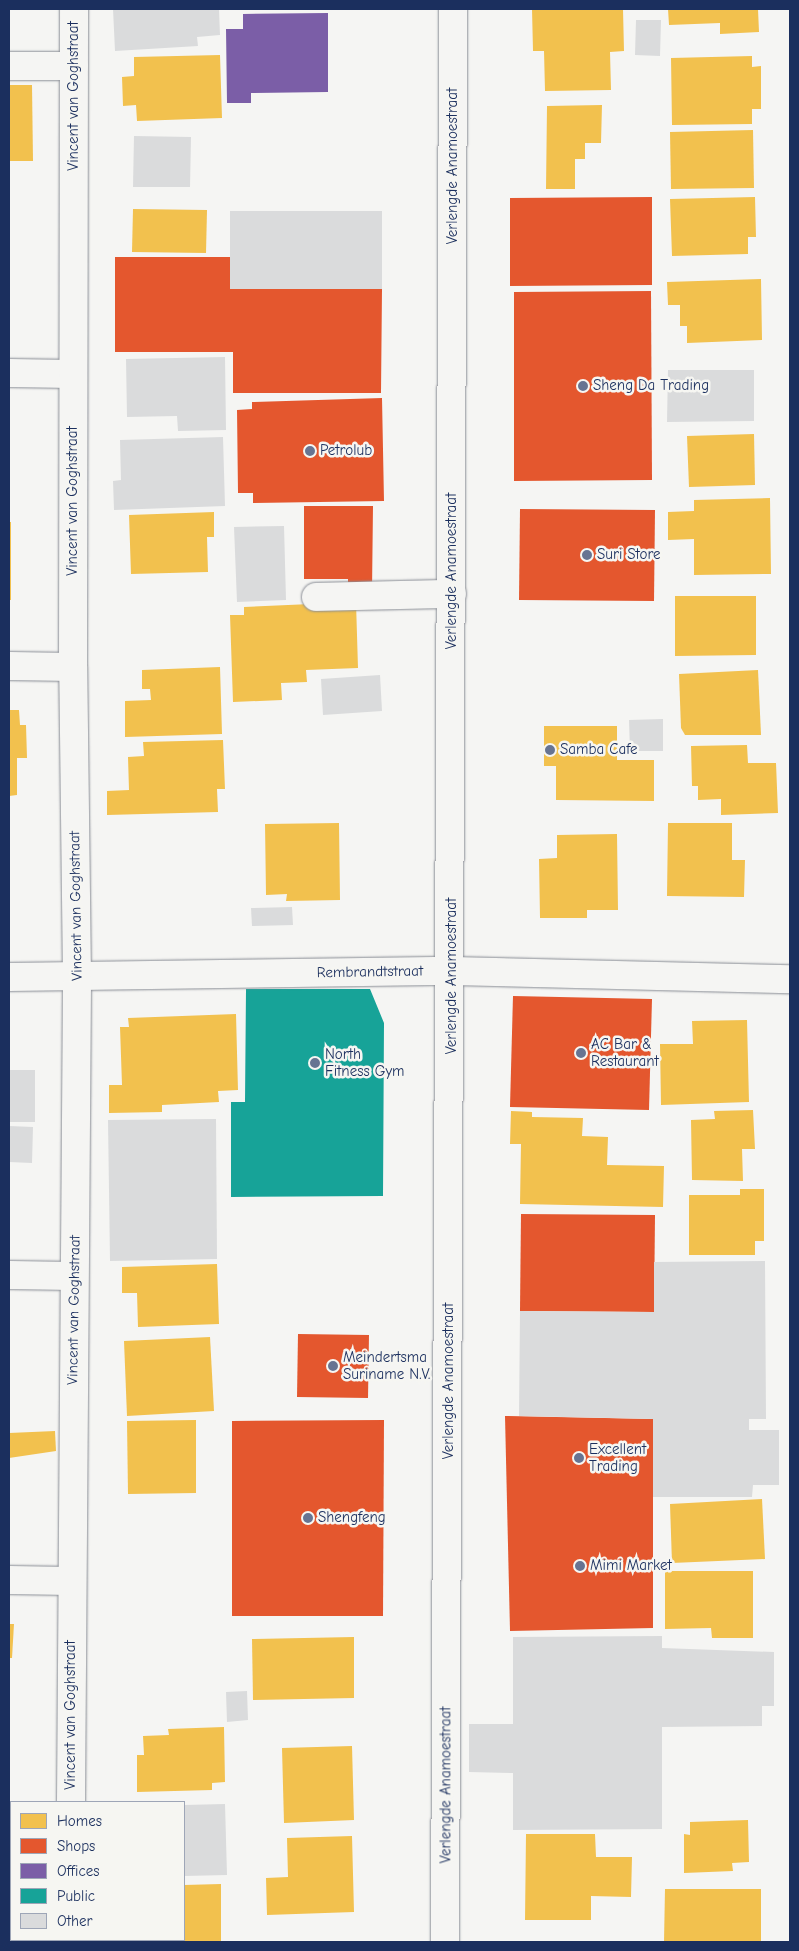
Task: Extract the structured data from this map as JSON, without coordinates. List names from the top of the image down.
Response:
{
  "streets": {
    "street": ["Vincent van Goghstraat", "Verlengde Anamoestraat", "Rembrandtstraat"]
  },
  "crossings": [
    ["Vincent van Goghstraat", "Rembrandtstraat"],
    ["Verlengde Anamoestraat", "Rembrandtstraat"]
  ],
  "places": [
    "Sheng Da Trading",
    "Petrolub",
    "Suri Store",
    "Samba Cafe",
    "AC Bar & Restaurant",
    "North Fitness Gym",
    "Meindertsma Suriname N.V.",
    "Excellent Trading",
    "Shengfeng",
    "Mimi Market"
  ],
  "legend": [
    "Homes",
    "Shops",
    "Offices",
    "Public",
    "Other"
  ]
}
